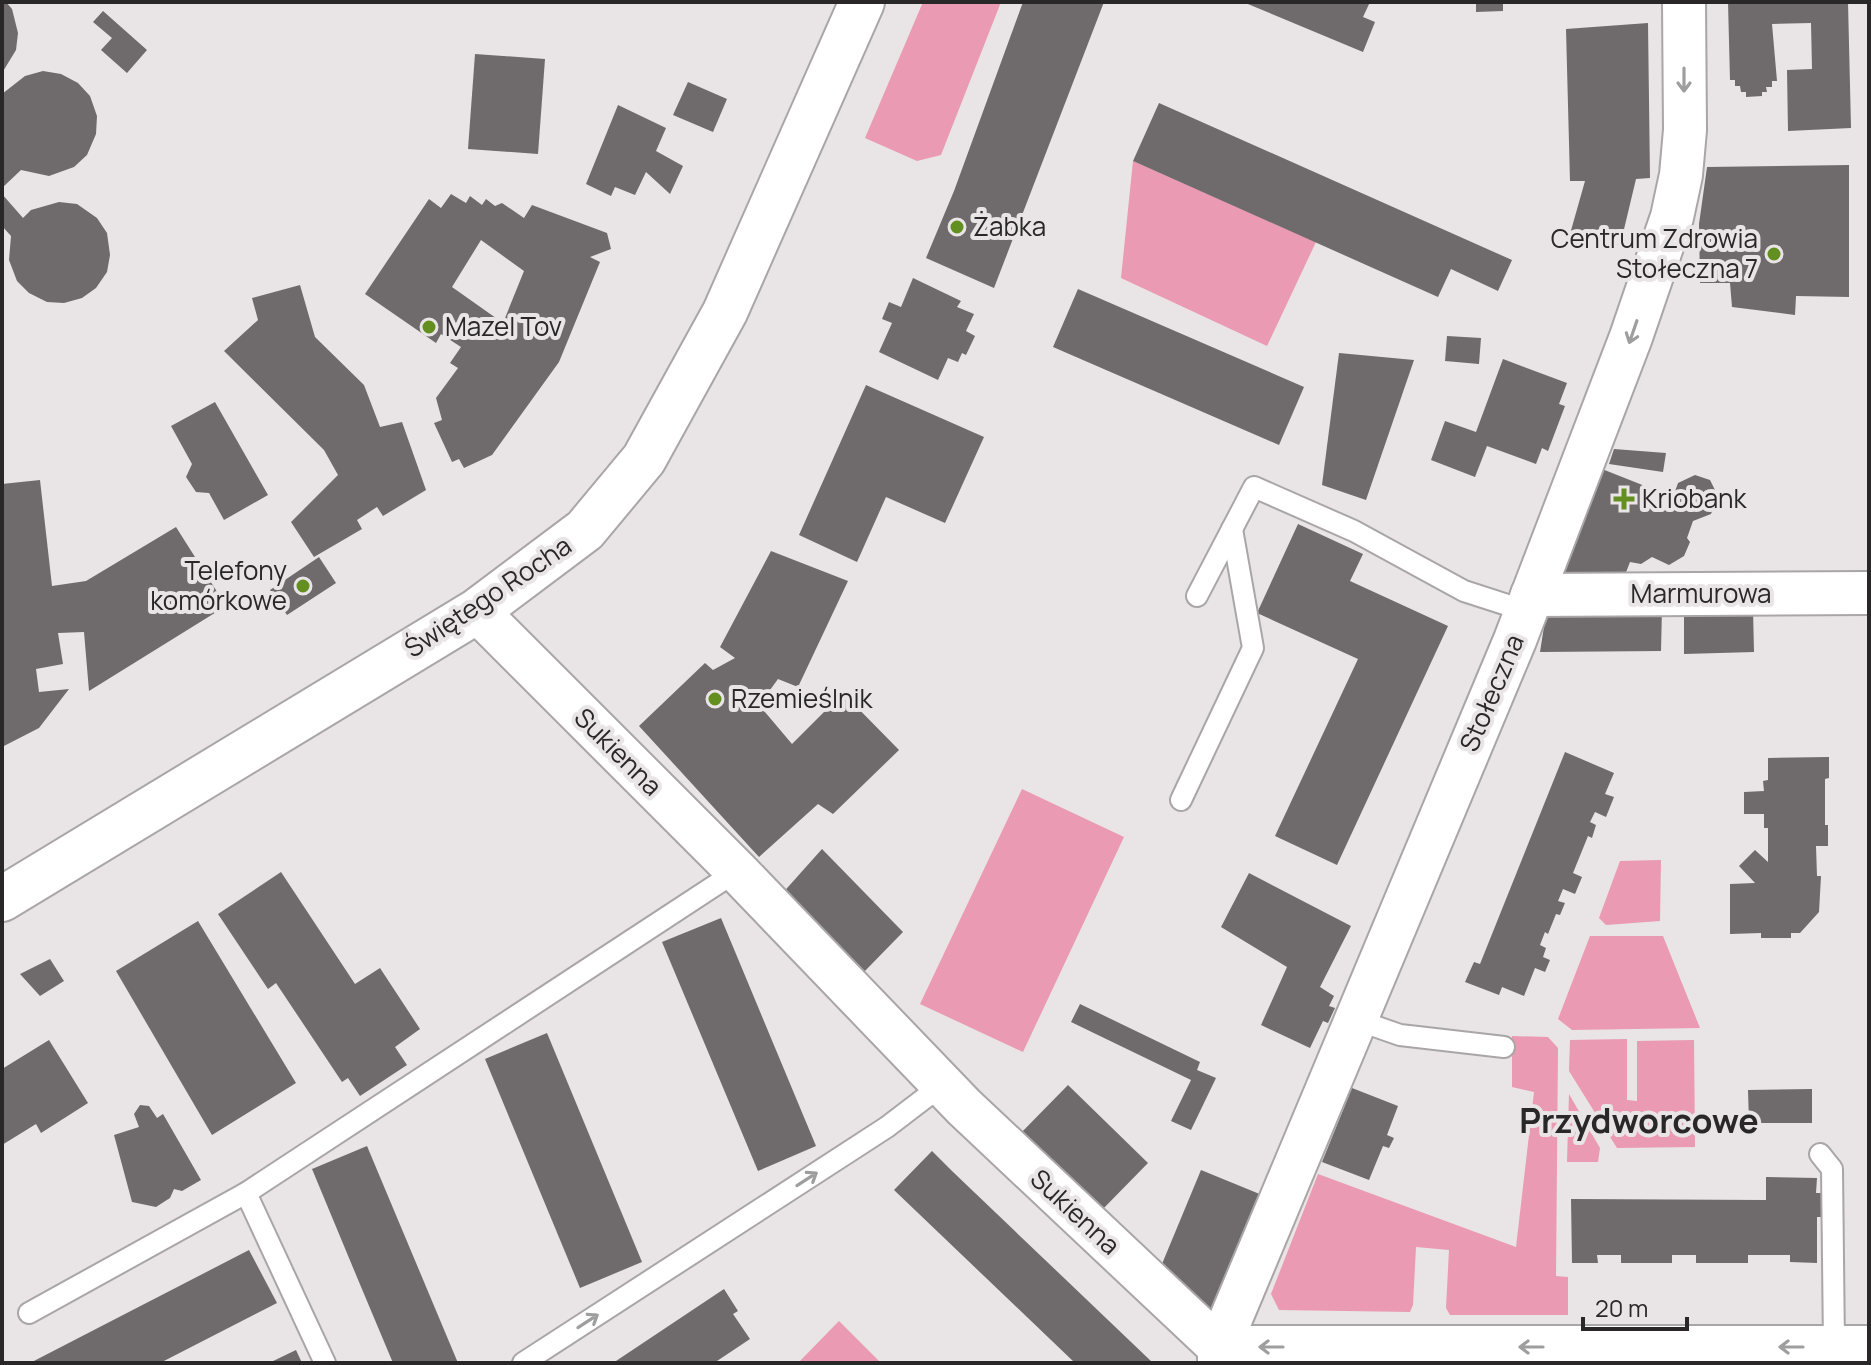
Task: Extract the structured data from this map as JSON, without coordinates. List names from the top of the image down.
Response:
{
  "streets": {
    "street": [
      "Marmurowa",
      "Świętego Rocha",
      "Stołeczna",
      "Sukienna"
    ]
  },
  "crossings": [
    ["Marmurowa", "Stołeczna"],
    ["Świętego Rocha", "Sukienna"],
    ["Stołeczna", "Sukienna"]
  ],
  "one_way": ["Stołeczna"],
  "districts": ["Przydworcowe"],
  "places": {
    "other": [
      "Żabka",
      "Centrum Zdrowia Stołeczna 7",
      "Mazel Tov",
      "Telefony komórkowe",
      "Rzemieślnik"
    ],
    "health": ["Kriobank"]
  },
  "scale_bar": "20 m"
}
